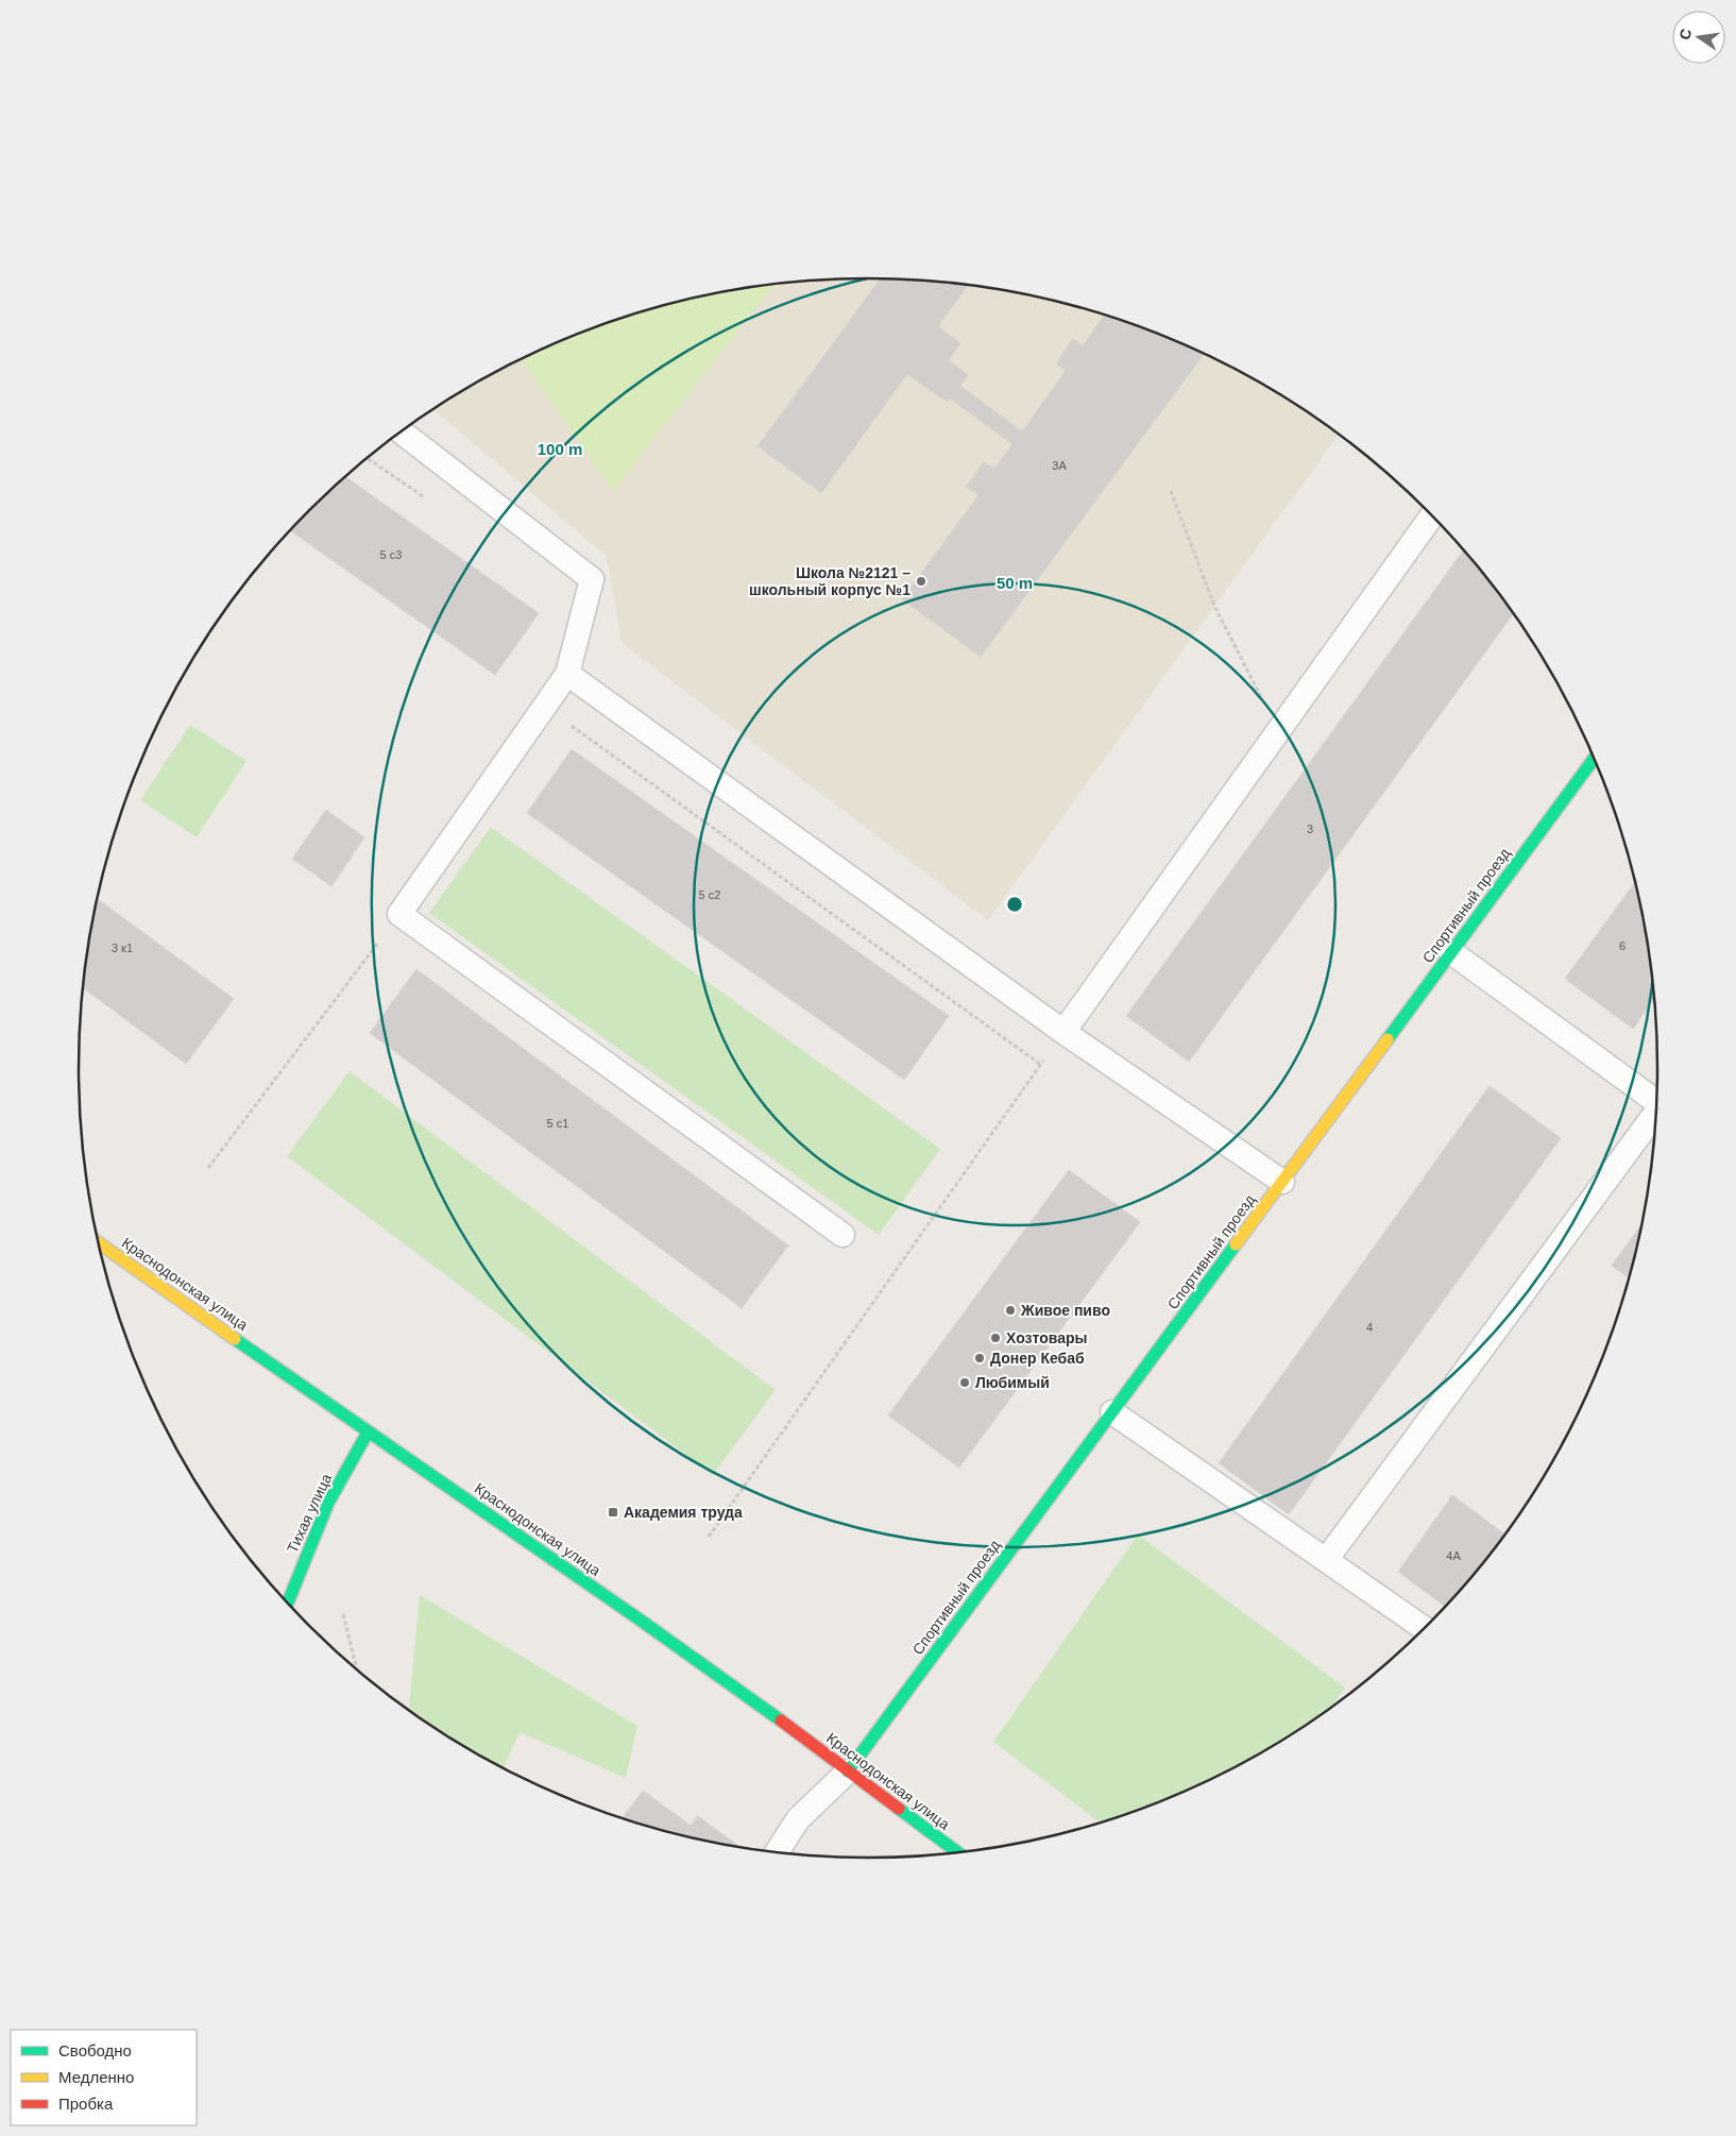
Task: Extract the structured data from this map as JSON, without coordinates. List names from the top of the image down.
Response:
{
  "streets": {
    "street": ["Спортивный проезд", "Краснодонская улица", "Тихая улица"]
  },
  "crossings": [
    ["Спортивный проезд", "Краснодонская улица"],
    ["Краснодонская улица", "Тихая улица"]
  ],
  "places": {
    "other": [
      "Школа №2121 – школьный корпус №1",
      "Живое пиво",
      "Хозтовары",
      "Донер Кебаб",
      "Любимый"
    ],
    "transit": ["Академия труда"]
  },
  "house_numbers": [
    "3А",
    "5 с3",
    "3",
    "5 с2",
    "6",
    "3 к1",
    "5 с1",
    "4",
    "4А"
  ],
  "legend": ["Свободно", "Медленно", "Пробка"],
  "north": "left",
  "rings": ["100 m", "50 m"]
}
